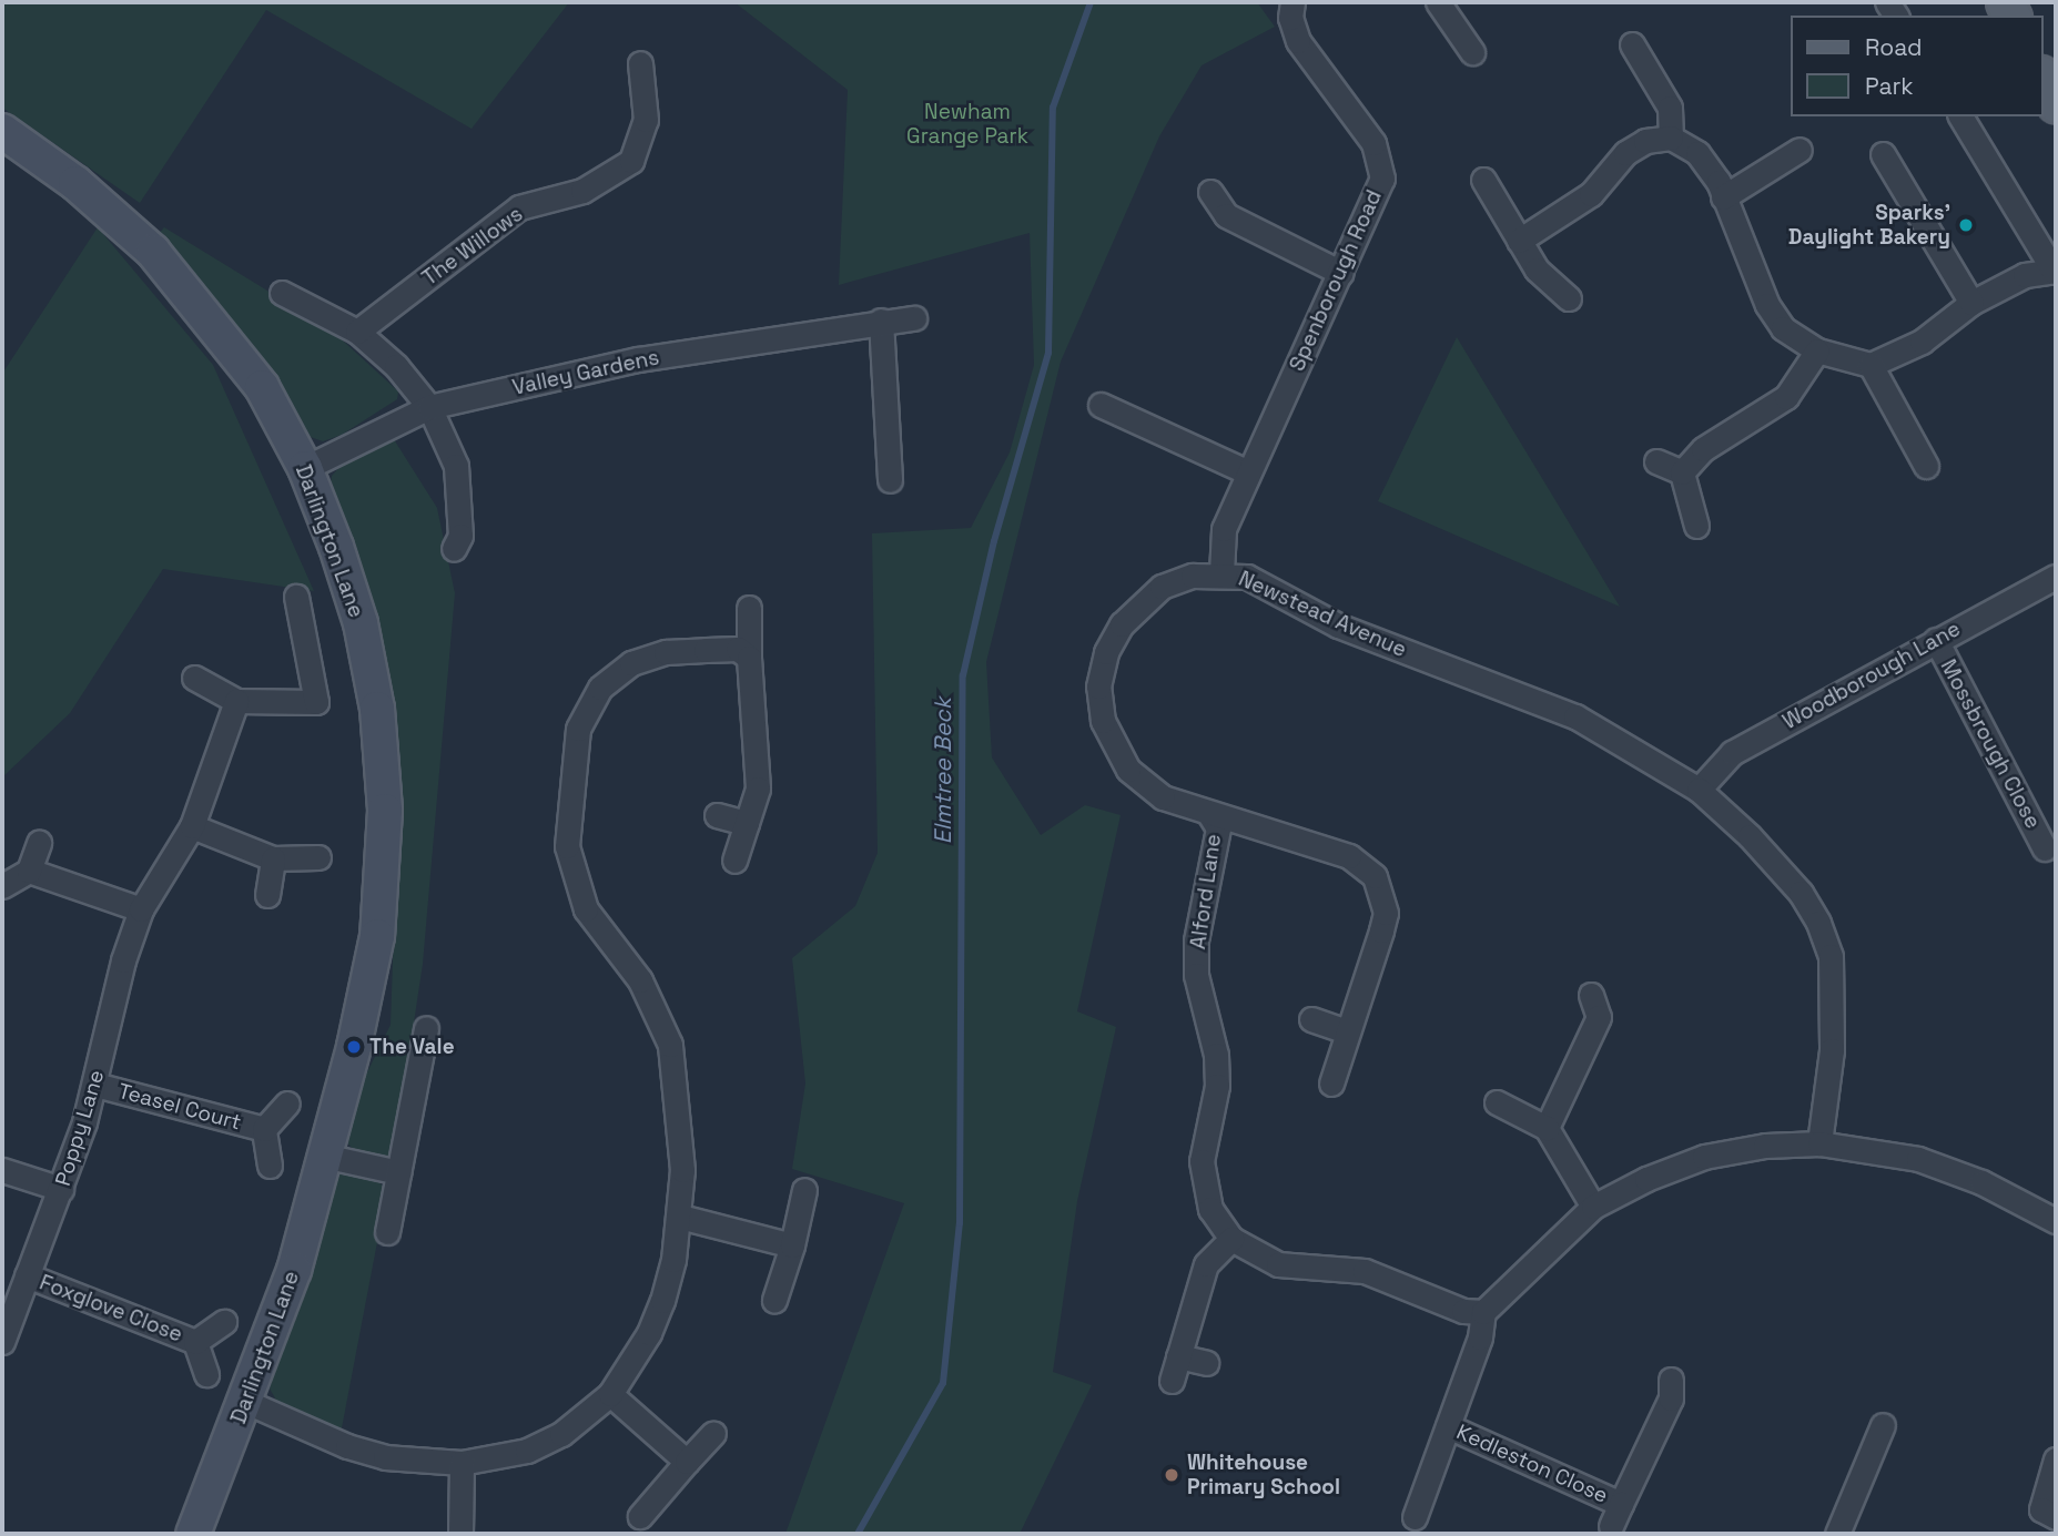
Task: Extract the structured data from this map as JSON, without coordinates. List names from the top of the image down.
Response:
{
  "streets": {
    "street": [
      "The Willows",
      "Spenborough Road",
      "Valley Gardens",
      "Darlington Lane",
      "Newstead Avenue",
      "Woodborough Lane",
      "Mossbrough Close",
      "Alford Lane",
      "Teasel Court",
      "Poppy Lane",
      "Foxglove Close",
      "Kedleston Close"
    ]
  },
  "crossings": [
    ["Spenborough Road", "Newstead Avenue"],
    ["Valley Gardens", "Darlington Lane"],
    ["Newstead Avenue", "Woodborough Lane"],
    ["Newstead Avenue", "Alford Lane"],
    ["Woodborough Lane", "Mossbrough Close"],
    ["Teasel Court", "Poppy Lane"],
    ["Poppy Lane", "Foxglove Close"]
  ],
  "water": ["Elmtree Beck"],
  "parks": ["Newham Grange Park"],
  "places": ["Sparks' Daylight Bakery", "The Vale", "Whitehouse Primary School"],
  "legend": ["Road", "Park"]
}
